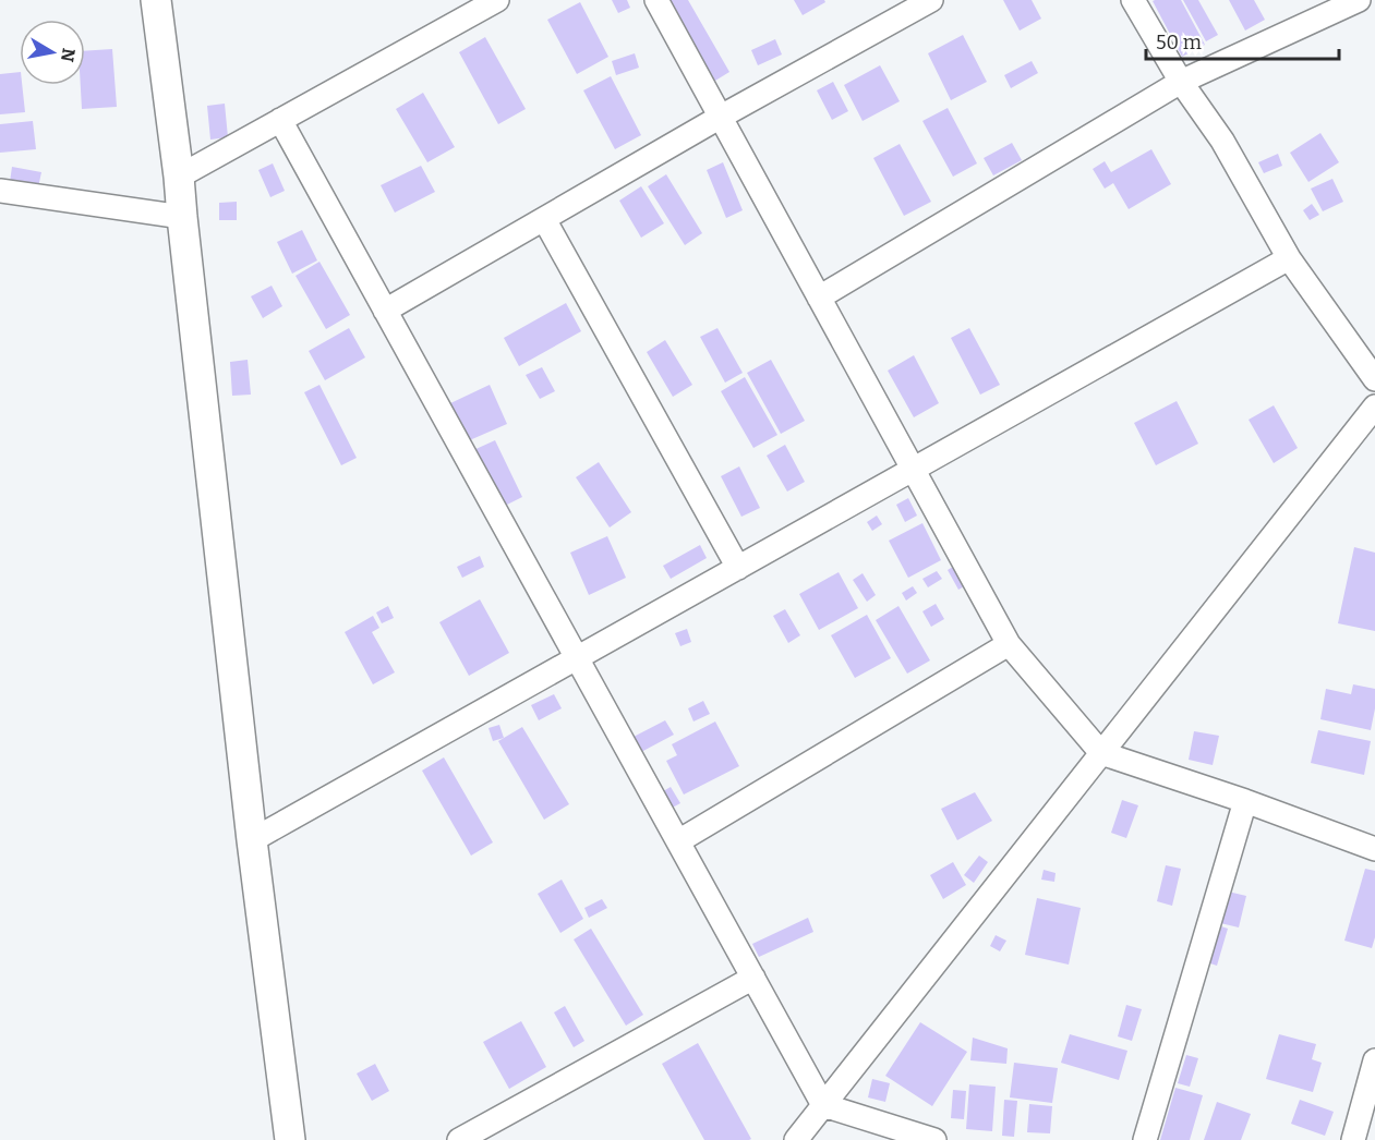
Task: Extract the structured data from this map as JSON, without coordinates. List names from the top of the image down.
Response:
{
  "scale_bar": "50 m",
  "north": "right"
}
